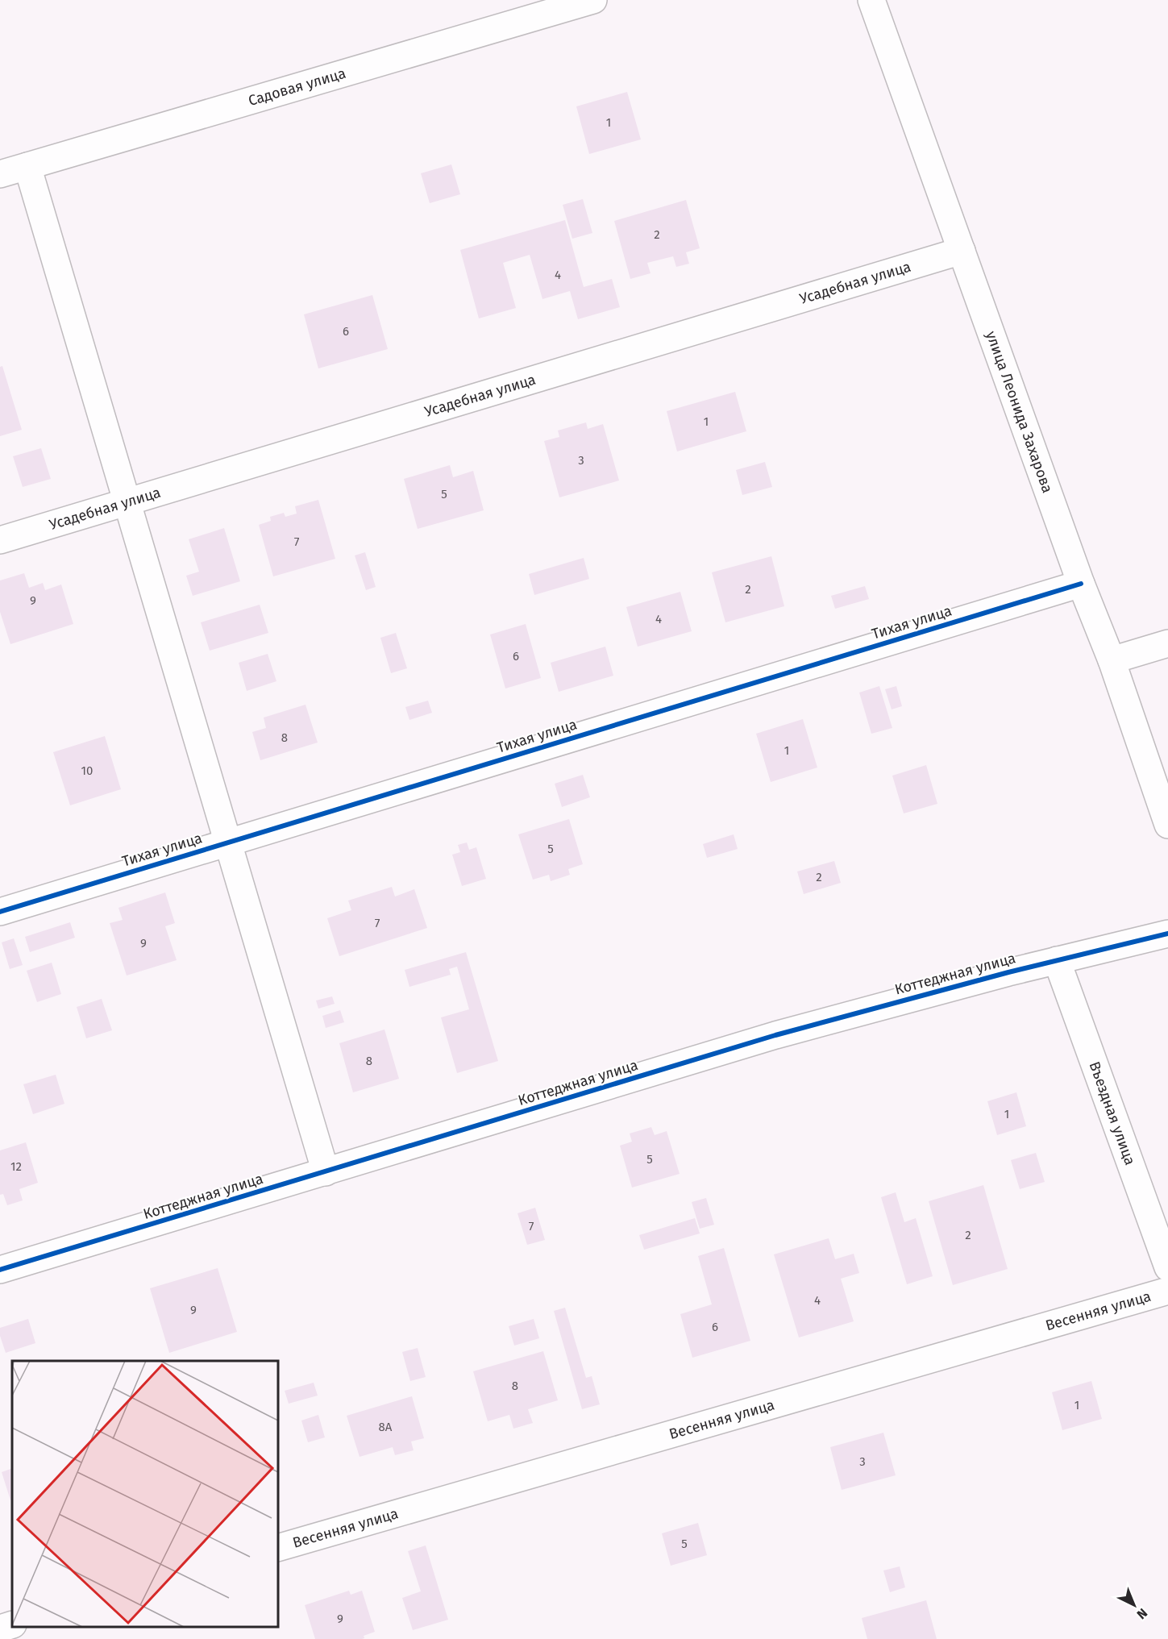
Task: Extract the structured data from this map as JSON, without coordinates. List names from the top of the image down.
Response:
{
  "streets": {
    "street": [
      "Садовая улица",
      "Усадебная улица",
      "улица Леонида Захарова",
      "Тихая улица",
      "Коттеджная улица",
      "Въездная улица",
      "Весенняя улица"
    ]
  },
  "crossings": [
    ["Усадебная улица", "улица Леонида Захарова"],
    ["улица Леонида Захарова", "Тихая улица"],
    ["Коттеджная улица", "Въездная улица"]
  ],
  "house_numbers": [
    "1",
    "2",
    "4",
    "6",
    "1",
    "3",
    "5",
    "7",
    "2",
    "9",
    "4",
    "6",
    "8",
    "1",
    "10",
    "5",
    "2",
    "7",
    "9",
    "8",
    "1",
    "5",
    "12",
    "7",
    "2",
    "4",
    "9",
    "6",
    "8",
    "1",
    "8А",
    "3",
    "5",
    "9"
  ],
  "north": "bottom right"
}
